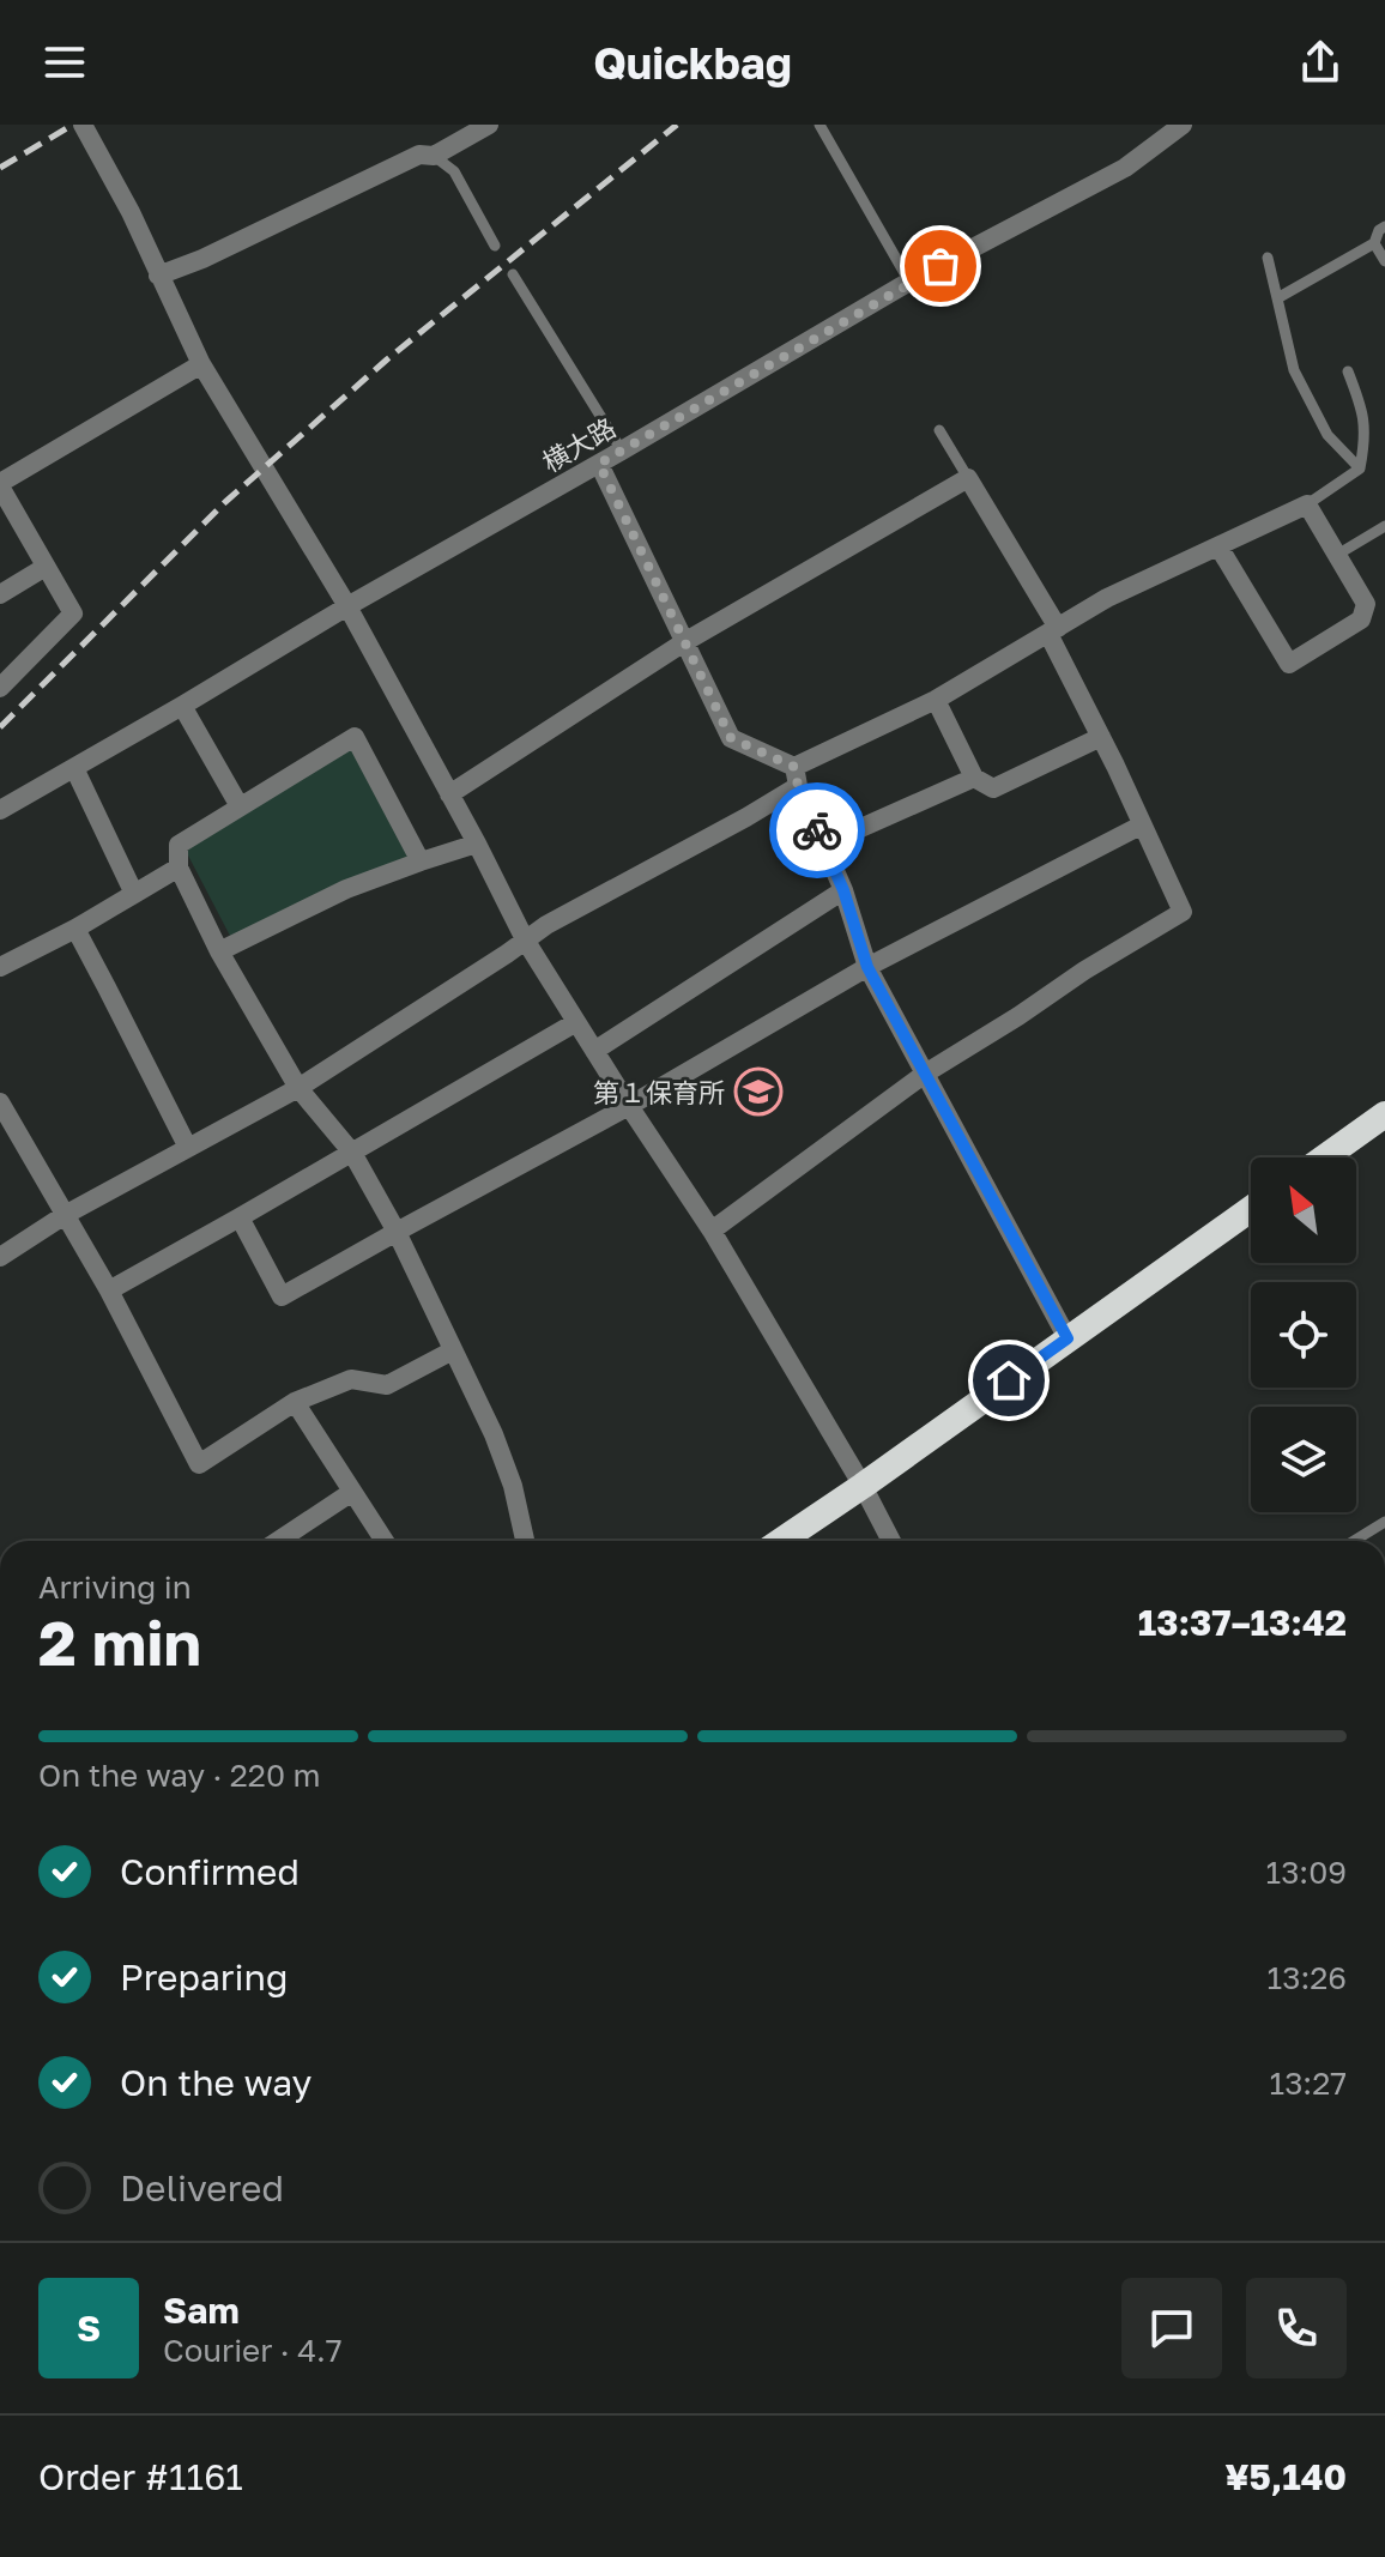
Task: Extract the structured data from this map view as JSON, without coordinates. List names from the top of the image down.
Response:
{
  "streets": {
    "street": ["横大路"]
  },
  "places": {
    "school or university": ["第１保育所"]
  },
  "north": "top left",
  "page": {
    "header": "Quickbag",
    "heading": ["2 min", "Arriving in", "13:37–13:42"],
    "panel": [
      "Sam",
      "Courier · 4.7",
      "Order #1161",
      "¥5,140"
    ],
    "bar": "On the way · 220 m",
    "list": [
      ["Confirmed", "13:09"],
      ["Preparing", "13:26"],
      ["On the way", "13:27"],
      "Delivered"
    ],
    "round": "S"
  }
}
